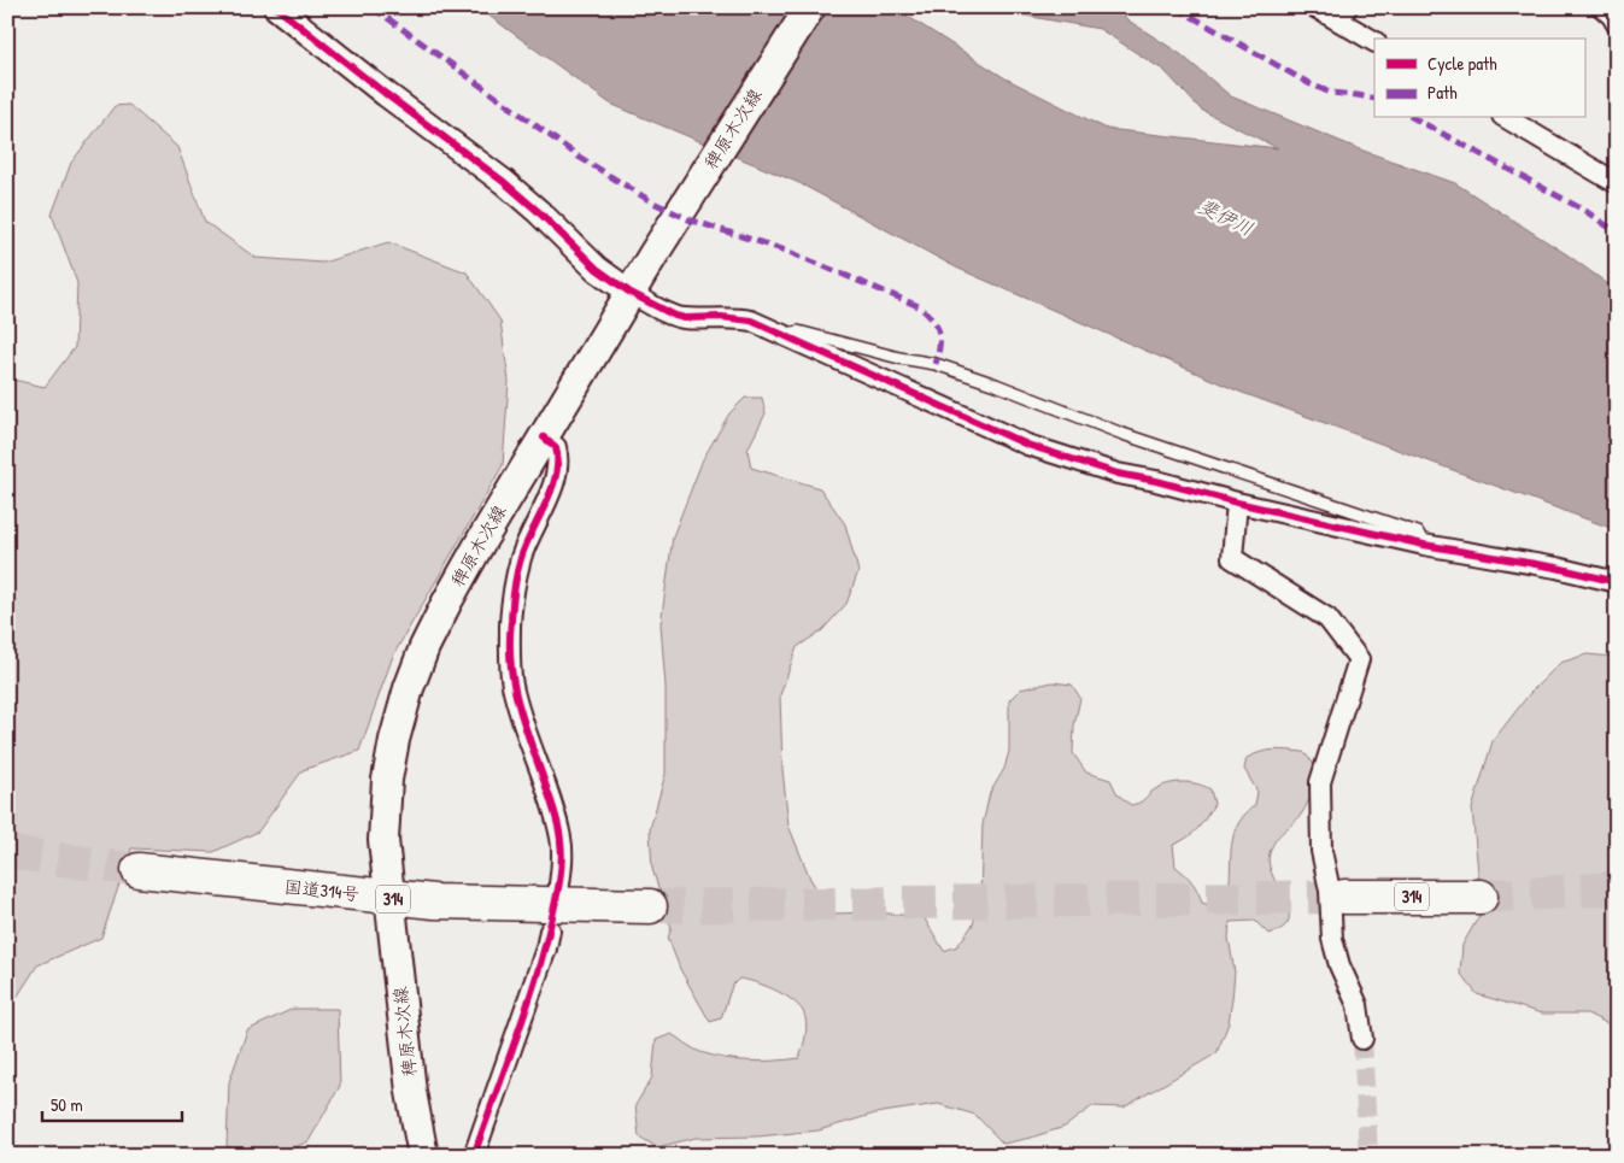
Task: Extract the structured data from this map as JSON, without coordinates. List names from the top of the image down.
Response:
{
  "streets": {
    "highway": ["国道314号", "314"],
    "main road": ["稗原木次線"]
  },
  "crossings": [
    ["稗原木次線", "国道314号"]
  ],
  "water": ["斐伊川"],
  "legend": ["Cycle path", "Path"],
  "scale_bar": "50 m"
}
